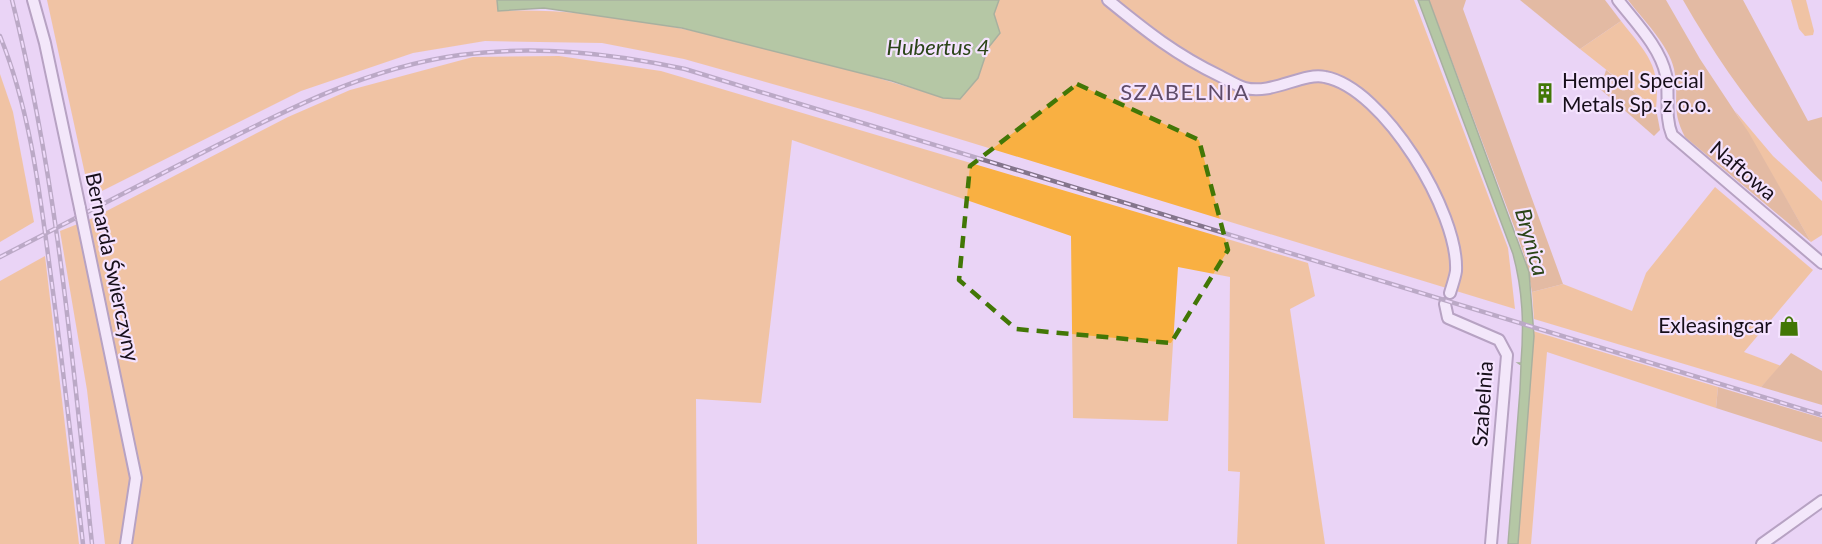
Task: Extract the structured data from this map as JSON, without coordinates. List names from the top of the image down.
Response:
{
  "streets": {
    "street": ["Naftowa", "Bernarda Świerczyny", "Szabelnia"]
  },
  "districts": ["SZABELNIA"],
  "water": ["Hubertus 4", "Brynica"],
  "places": {
    "building": ["Hempel Special Metals Sp. z o.o."],
    "shop": ["Exleasingcar"]
  }
}
